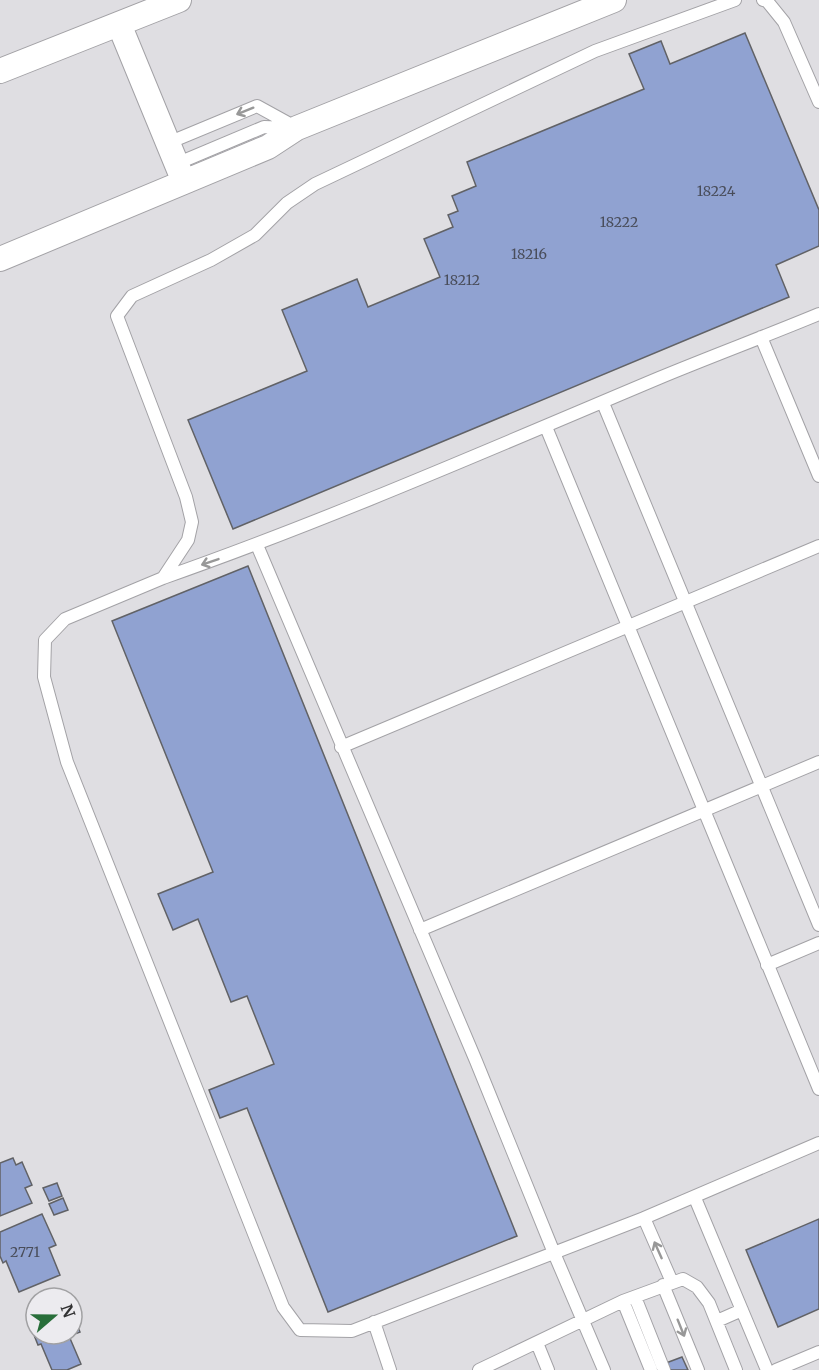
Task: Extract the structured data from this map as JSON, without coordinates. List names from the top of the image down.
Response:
{
  "house_numbers": [
    "18224",
    "18222",
    "18216",
    "18212",
    "2771"
  ],
  "north": "right"
}
